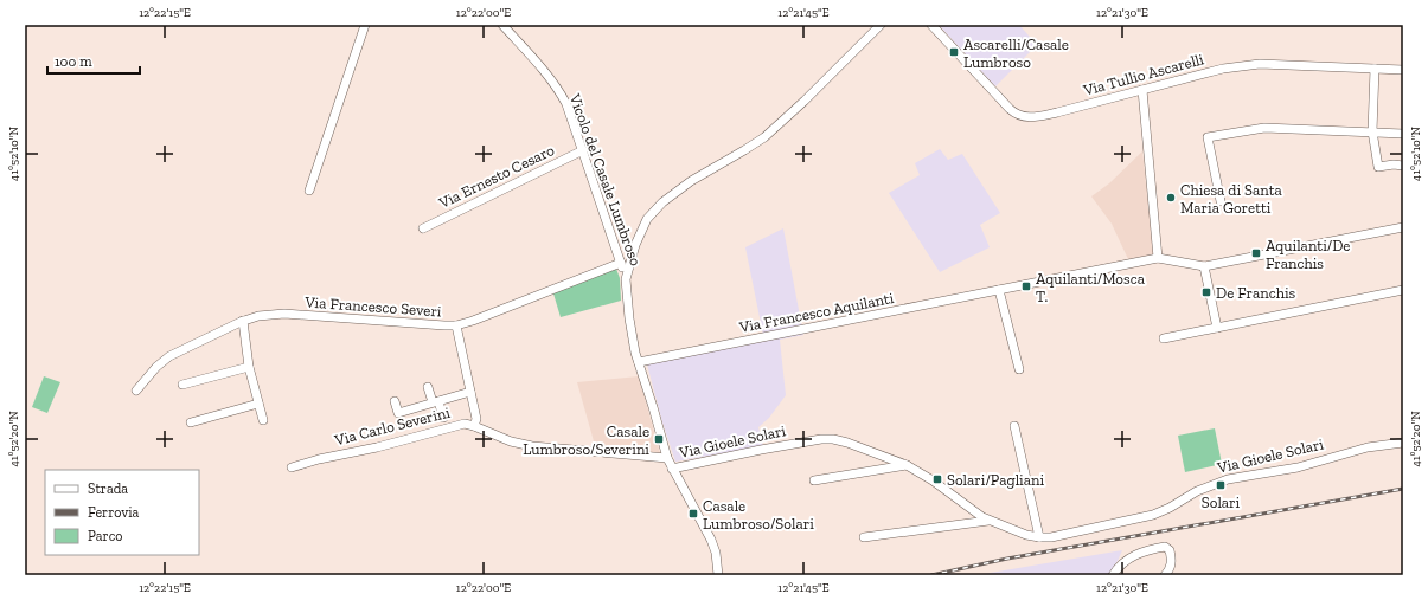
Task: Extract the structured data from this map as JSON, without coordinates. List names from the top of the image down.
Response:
{
  "streets": {
    "street": [
      "Via Tullio Ascarelli",
      "Via Ernesto Cesaro",
      "Vicolo del Casale Lumbroso",
      "Via Francesco Severi",
      "Via Francesco Aquilanti",
      "Via Carlo Severini",
      "Via Gioele Solari"
    ]
  },
  "crossings": [
    ["Via Ernesto Cesaro", "Vicolo del Casale Lumbroso"],
    ["Vicolo del Casale Lumbroso", "Via Francesco Severi"]
  ],
  "places": {
    "transit": [
      "Ascarelli/Casale Lumbroso",
      "Aquilanti/De Franchis",
      "Aquilanti/Mosca T.",
      "De Franchis",
      "Casale Lumbroso/Severini",
      "Solari/Pagliani",
      "Solari",
      "Casale Lumbroso/Solari"
    ],
    "other": ["Chiesa di Santa Maria Goretti"]
  },
  "legend": ["Strada", "Ferrovia", "Parco"],
  "scale_bar": "100 m",
  "coordinates": [
    "12°22'15\"E",
    "12°22'00\"E",
    "12°21'45\"E",
    "12°21'30\"E",
    "41°52'10\"N",
    "41°52'20\"N"
  ]
}
